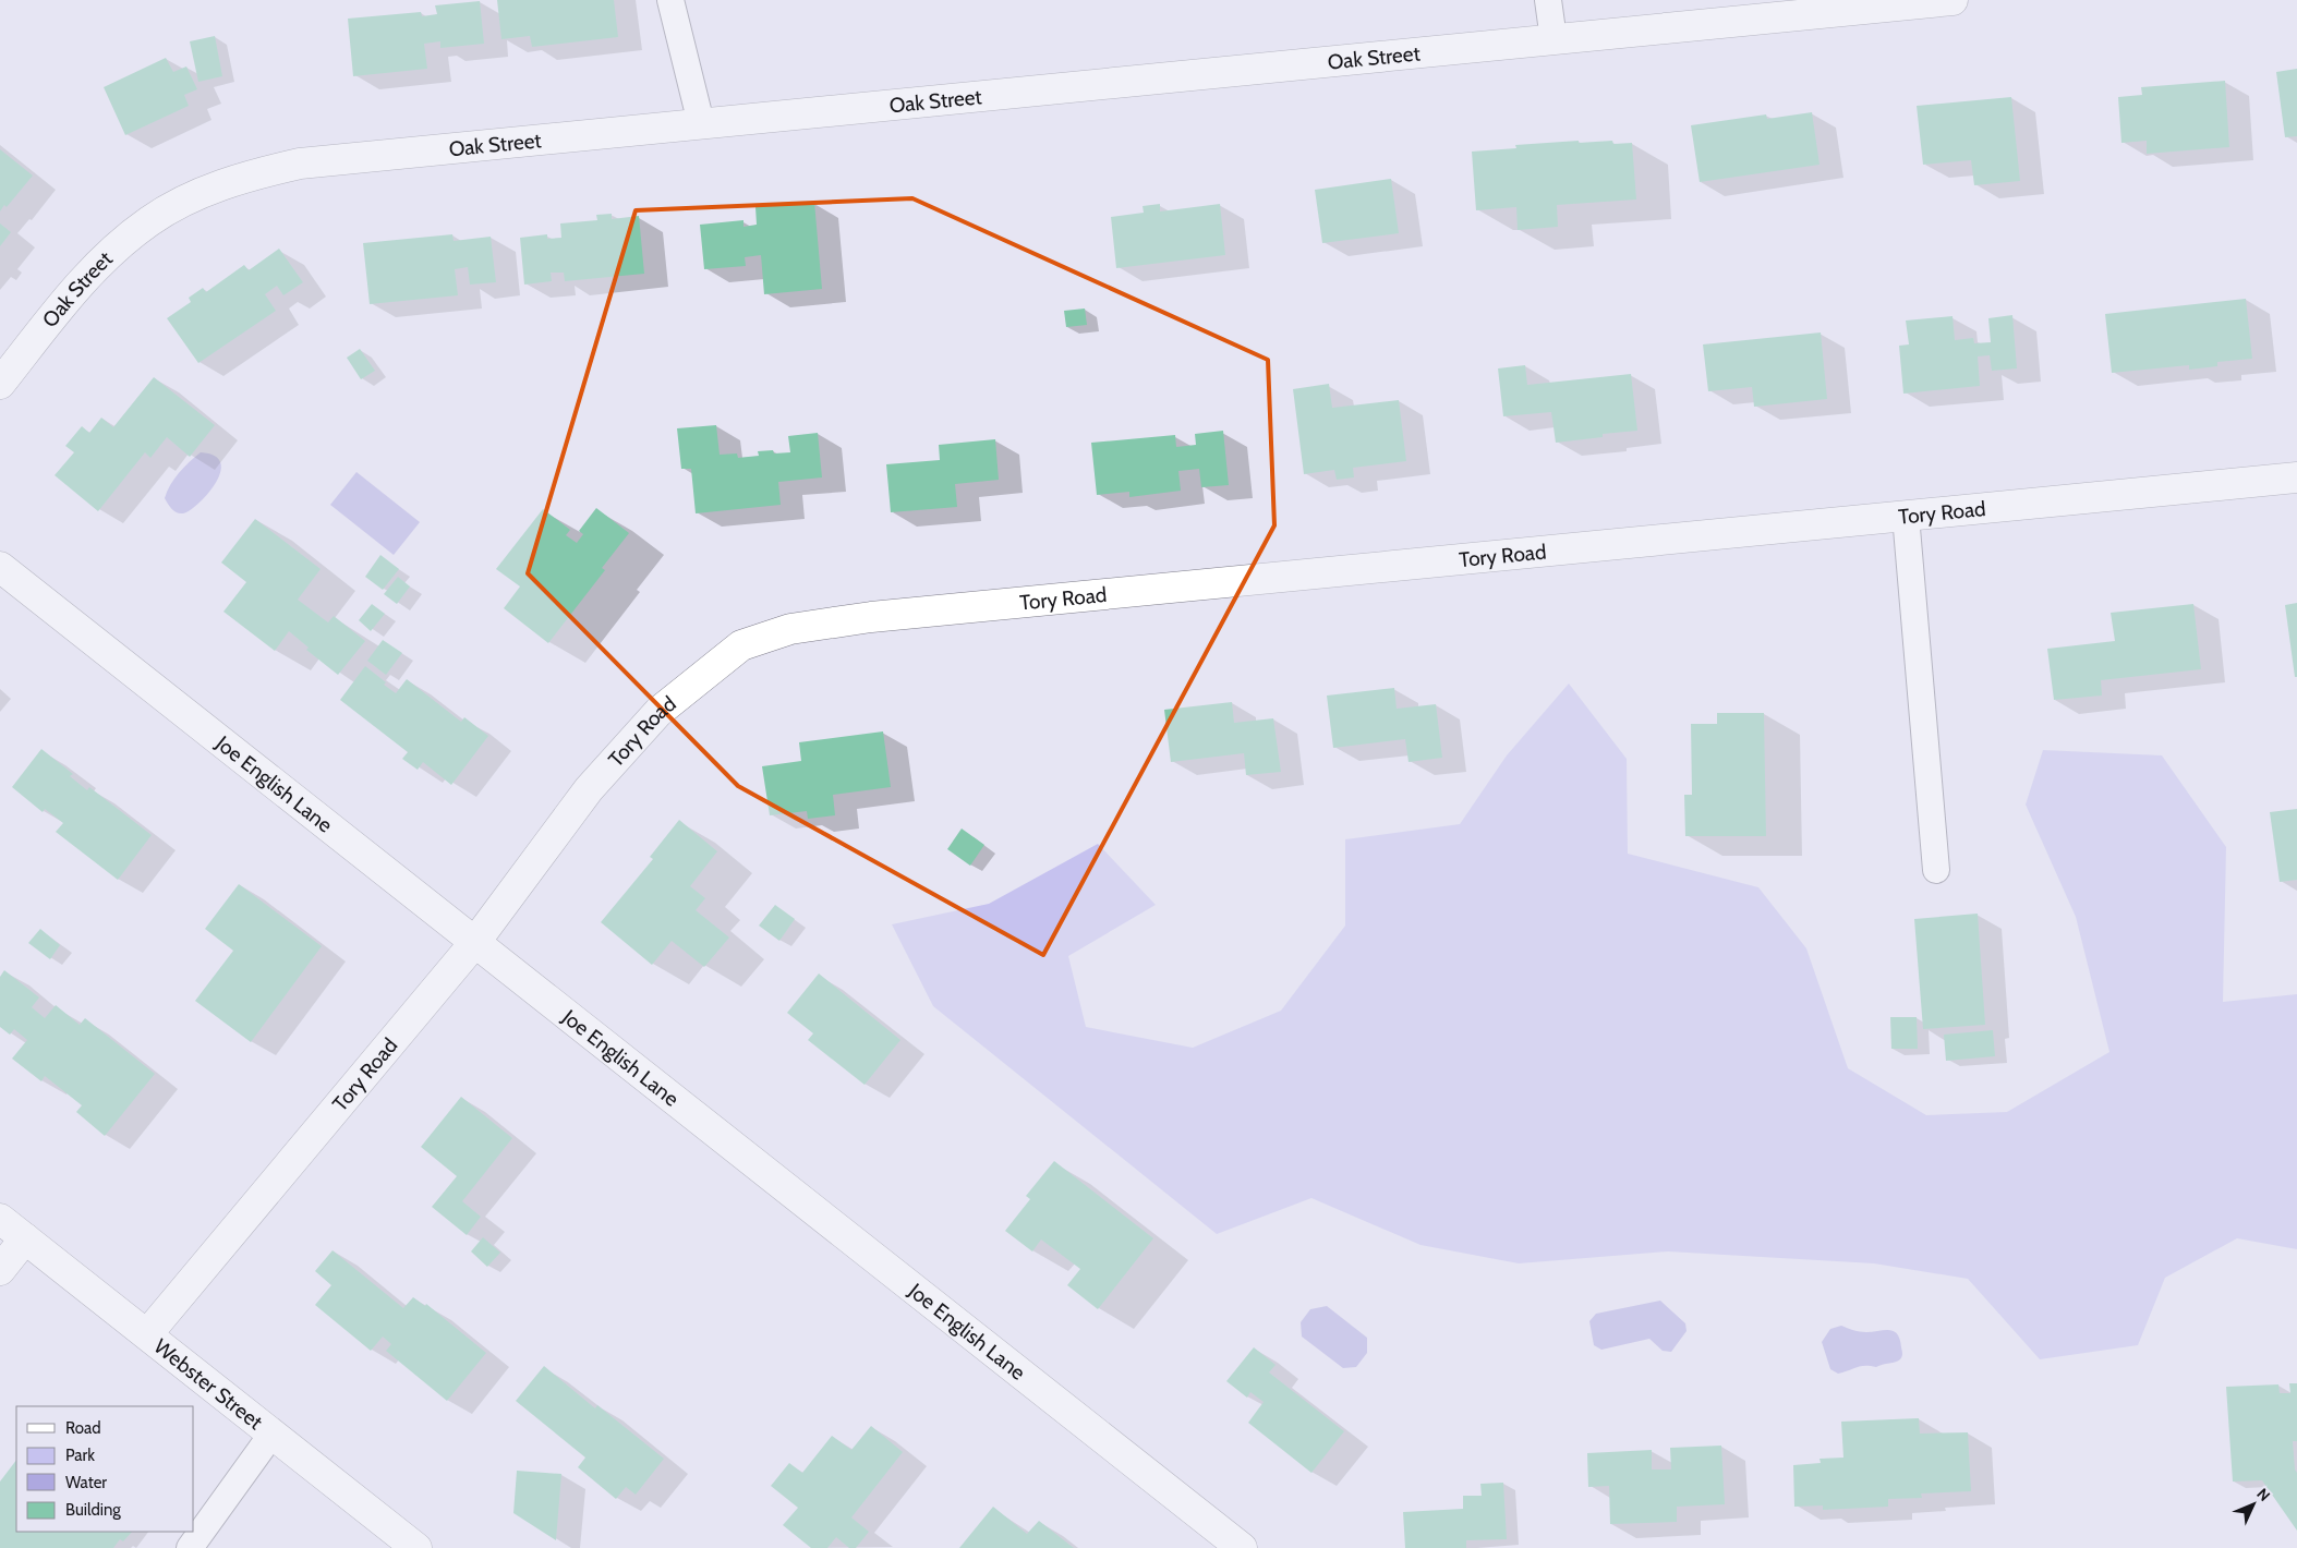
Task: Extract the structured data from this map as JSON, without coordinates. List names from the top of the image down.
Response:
{
  "streets": {
    "street": [
      "Oak Street",
      "Tory Road",
      "Joe English Lane",
      "Webster Street"
    ]
  },
  "crossings": [
    ["Tory Road", "Joe English Lane"],
    ["Tory Road", "Webster Street"]
  ],
  "legend": [
    "Road",
    "Park",
    "Water",
    "Building"
  ],
  "north": "top right"
}
